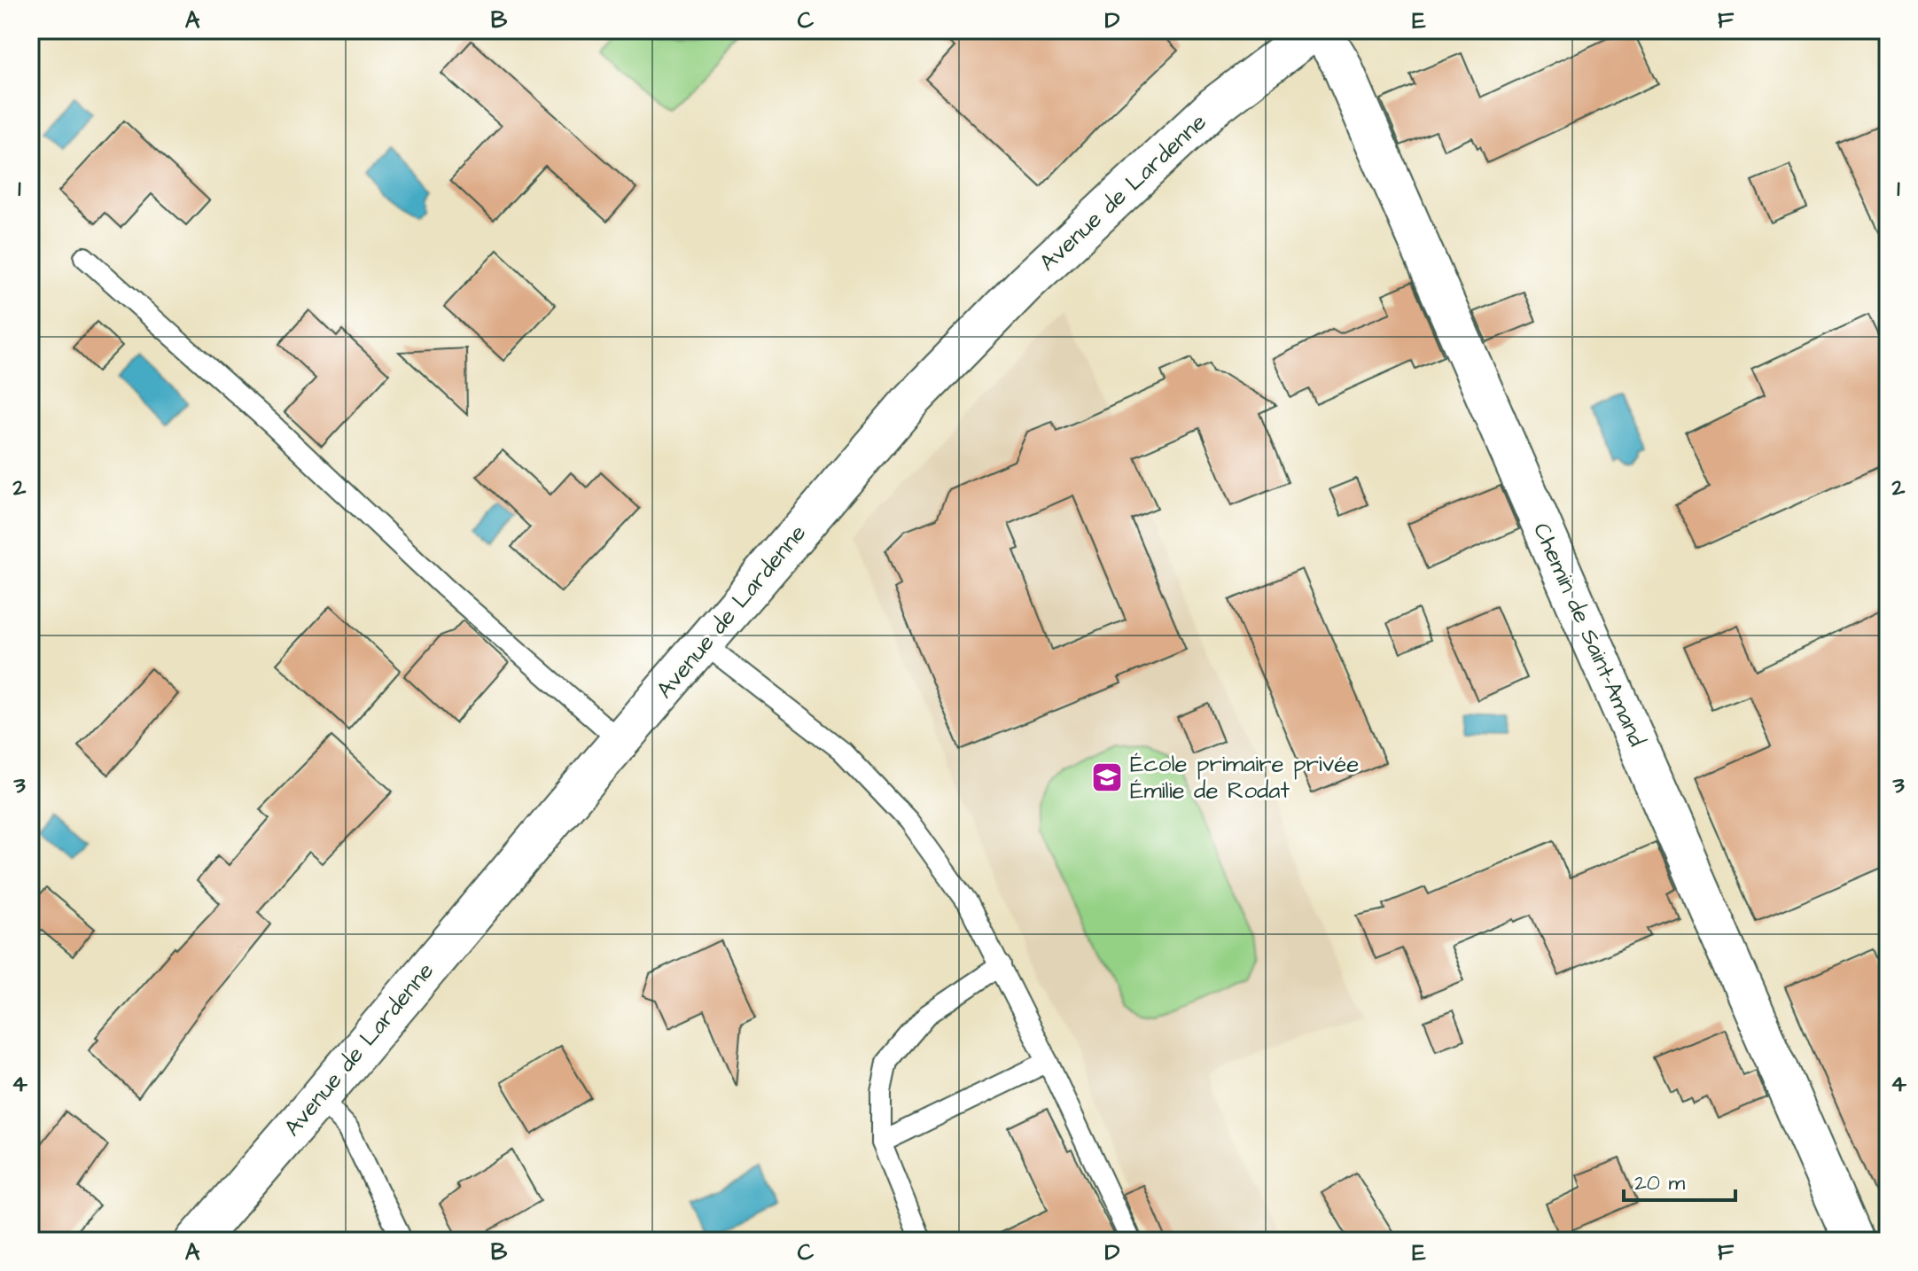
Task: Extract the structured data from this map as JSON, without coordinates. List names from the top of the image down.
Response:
{
  "streets": {
    "main road": ["Avenue de Lardenne", "Chemin de Saint-Amand"]
  },
  "places": {
    "school or university": ["École primaire privée Émilie de Rodat"]
  },
  "scale_bar": "20 m",
  "grid": {
    "columns": [
      "A",
      "B",
      "C",
      "D",
      "E",
      "F"
    ],
    "rows": [
      "1",
      "2",
      "3",
      "4"
    ]
  }
}
